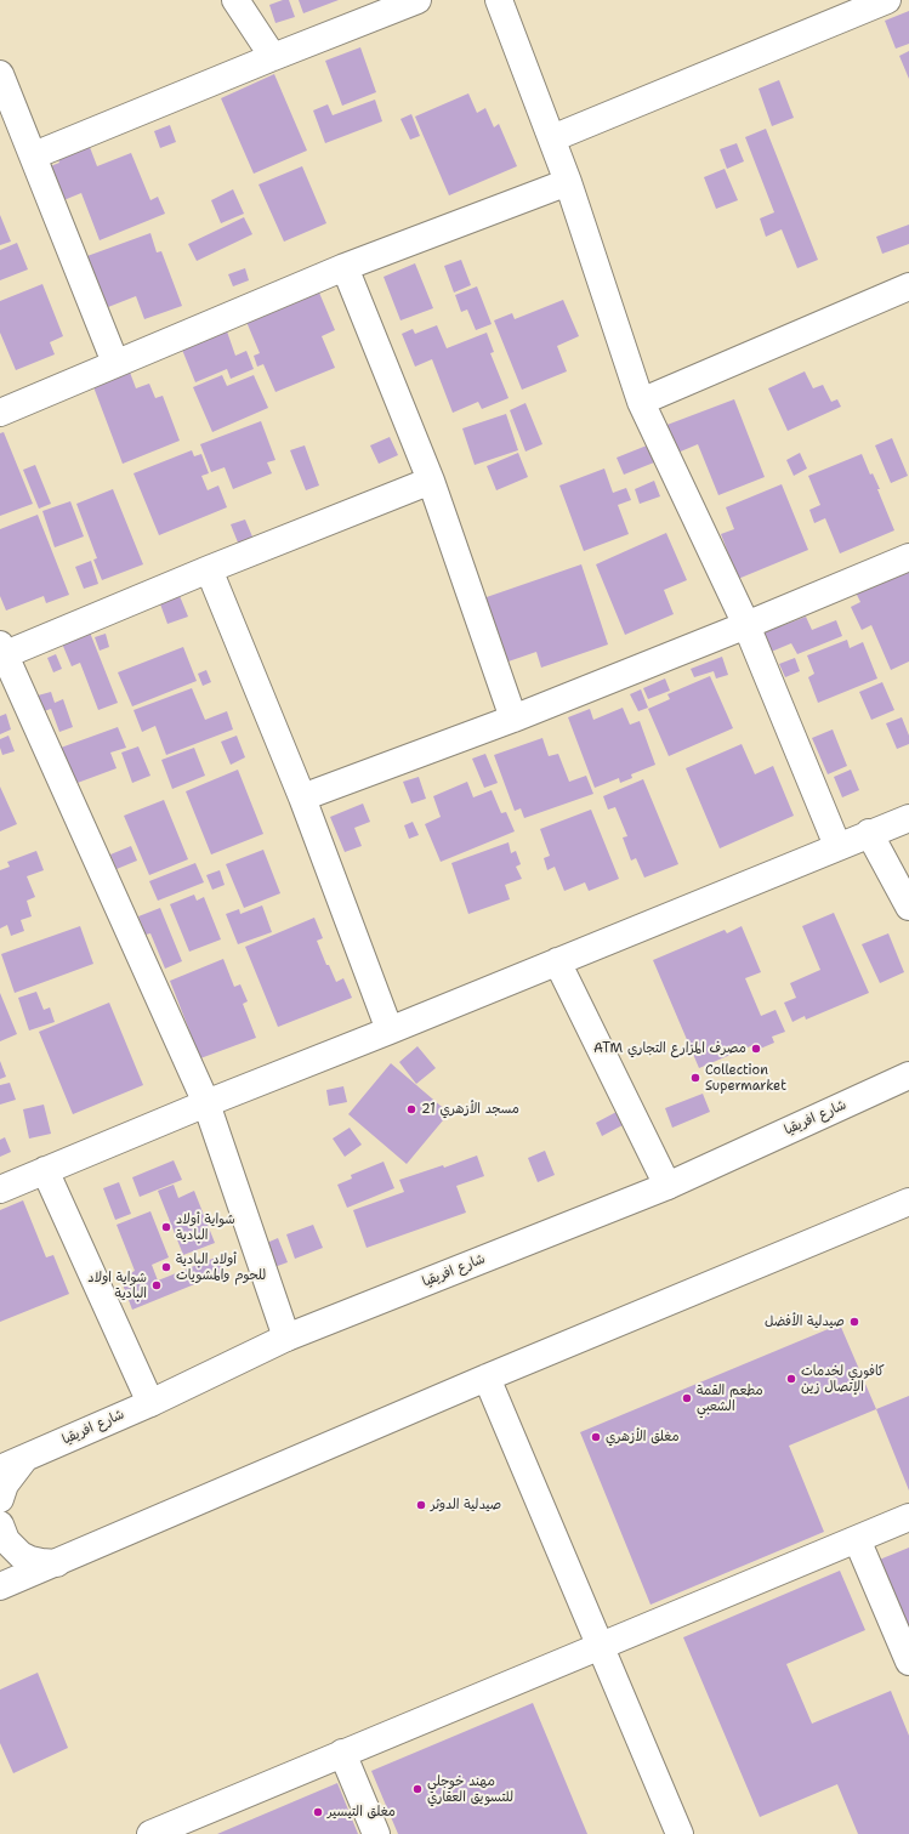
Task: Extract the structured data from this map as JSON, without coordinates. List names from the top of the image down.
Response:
{
  "streets": {
    "street": ["شارع افريقيا"]
  },
  "places": [
    "ATM مصرف المزارع التجاري",
    "Collection Supermarket",
    "مسجد الأزهري 21",
    "شواية أولاد البادية",
    "أولاد البادية للحوم والمشويات",
    "شواية اولاد البادية",
    "صيدلية الأفضل",
    "كافوري لخدمات الإتصال زين",
    "مطعم القمة الشعبي",
    "مغلق الأزهري",
    "صيدلية الدوثر",
    "مهند خوجلي للتسويق العقاري",
    "مغلق التيسير"
  ]
}
